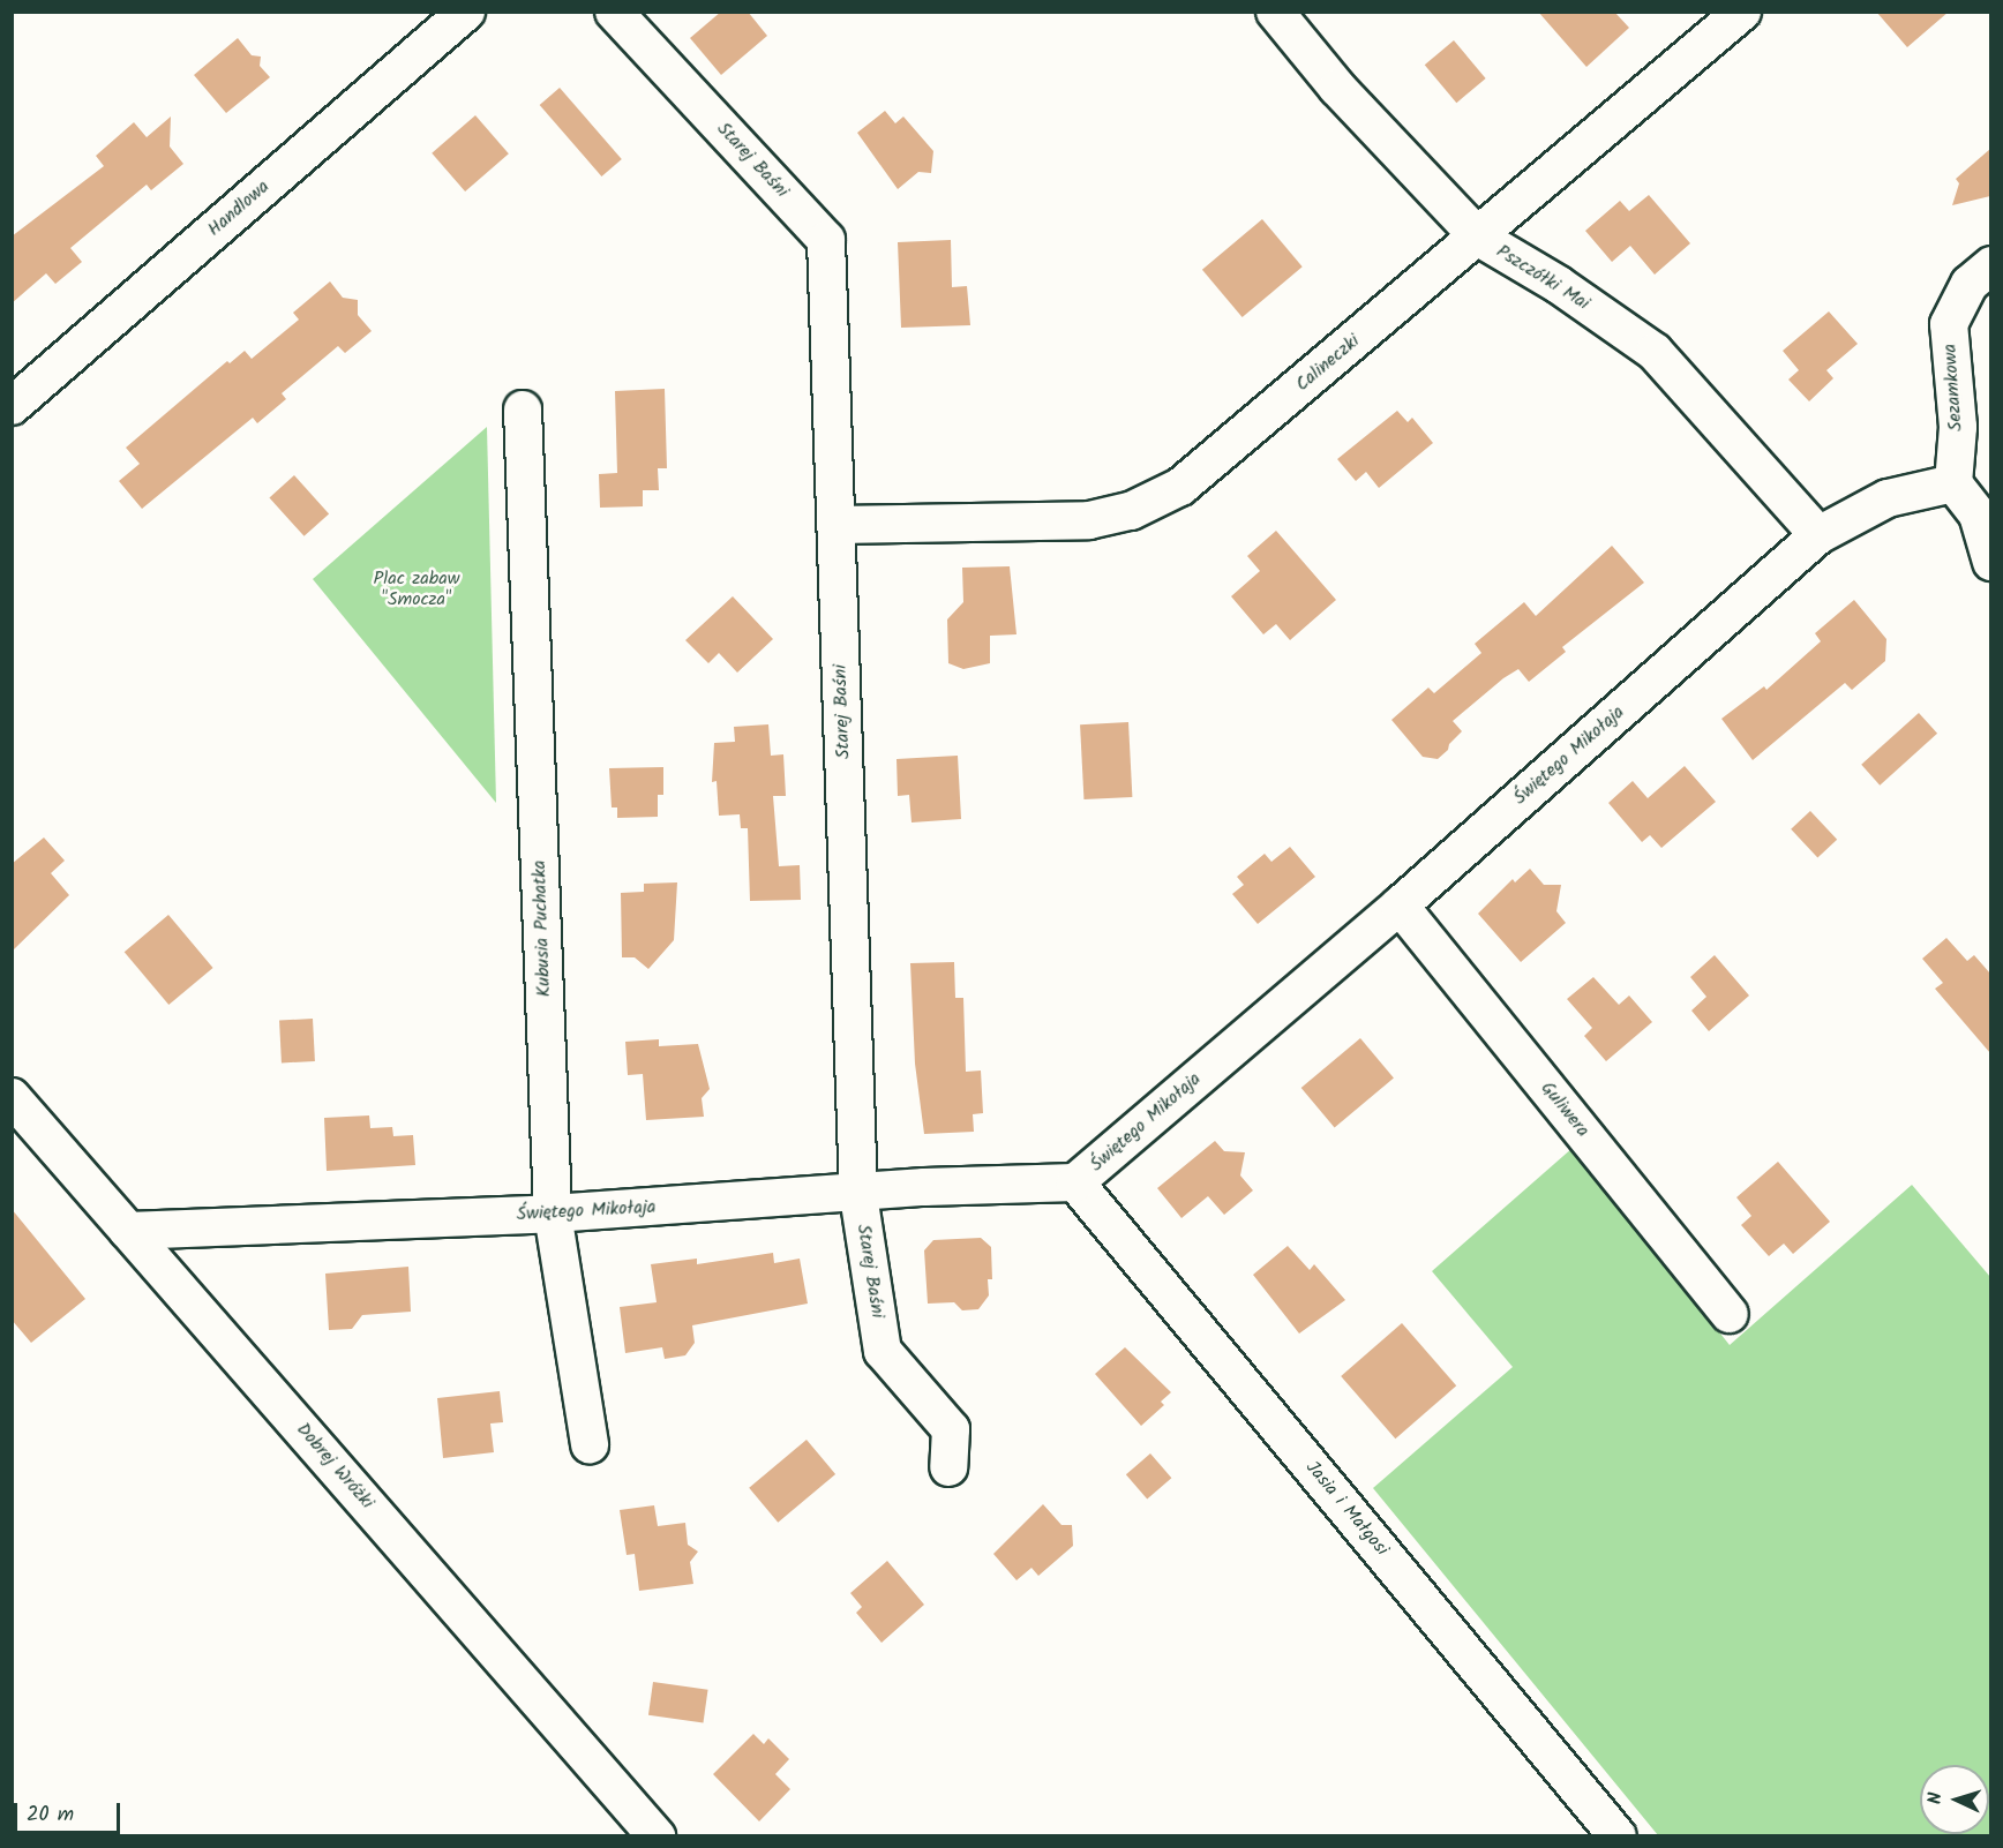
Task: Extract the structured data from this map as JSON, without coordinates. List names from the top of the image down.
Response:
{
  "streets": {
    "street": [
      "Starej Baśni",
      "Handlowa",
      "Pszczółki Mai",
      "Calineczki",
      "Sezamkowa",
      "Świętego Mikołaja",
      "Kubusia Puchatka",
      "Guliwera",
      "Dobrej Wróżki",
      "Jasia i Małgosi"
    ]
  },
  "crossings": [
    ["Starej Baśni", "Calineczki"],
    ["Starej Baśni", "Świętego Mikołaja"],
    ["Pszczółki Mai", "Calineczki"],
    ["Pszczółki Mai", "Świętego Mikołaja"],
    ["Sezamkowa", "Świętego Mikołaja"],
    ["Świętego Mikołaja", "Kubusia Puchatka"],
    ["Świętego Mikołaja", "Guliwera"],
    ["Świętego Mikołaja", "Dobrej Wróżki"],
    ["Świętego Mikołaja", "Jasia i Małgosi"]
  ],
  "parks": ["Plac zabaw \"Smocza\""],
  "scale_bar": "20 m",
  "north": "left"
}
